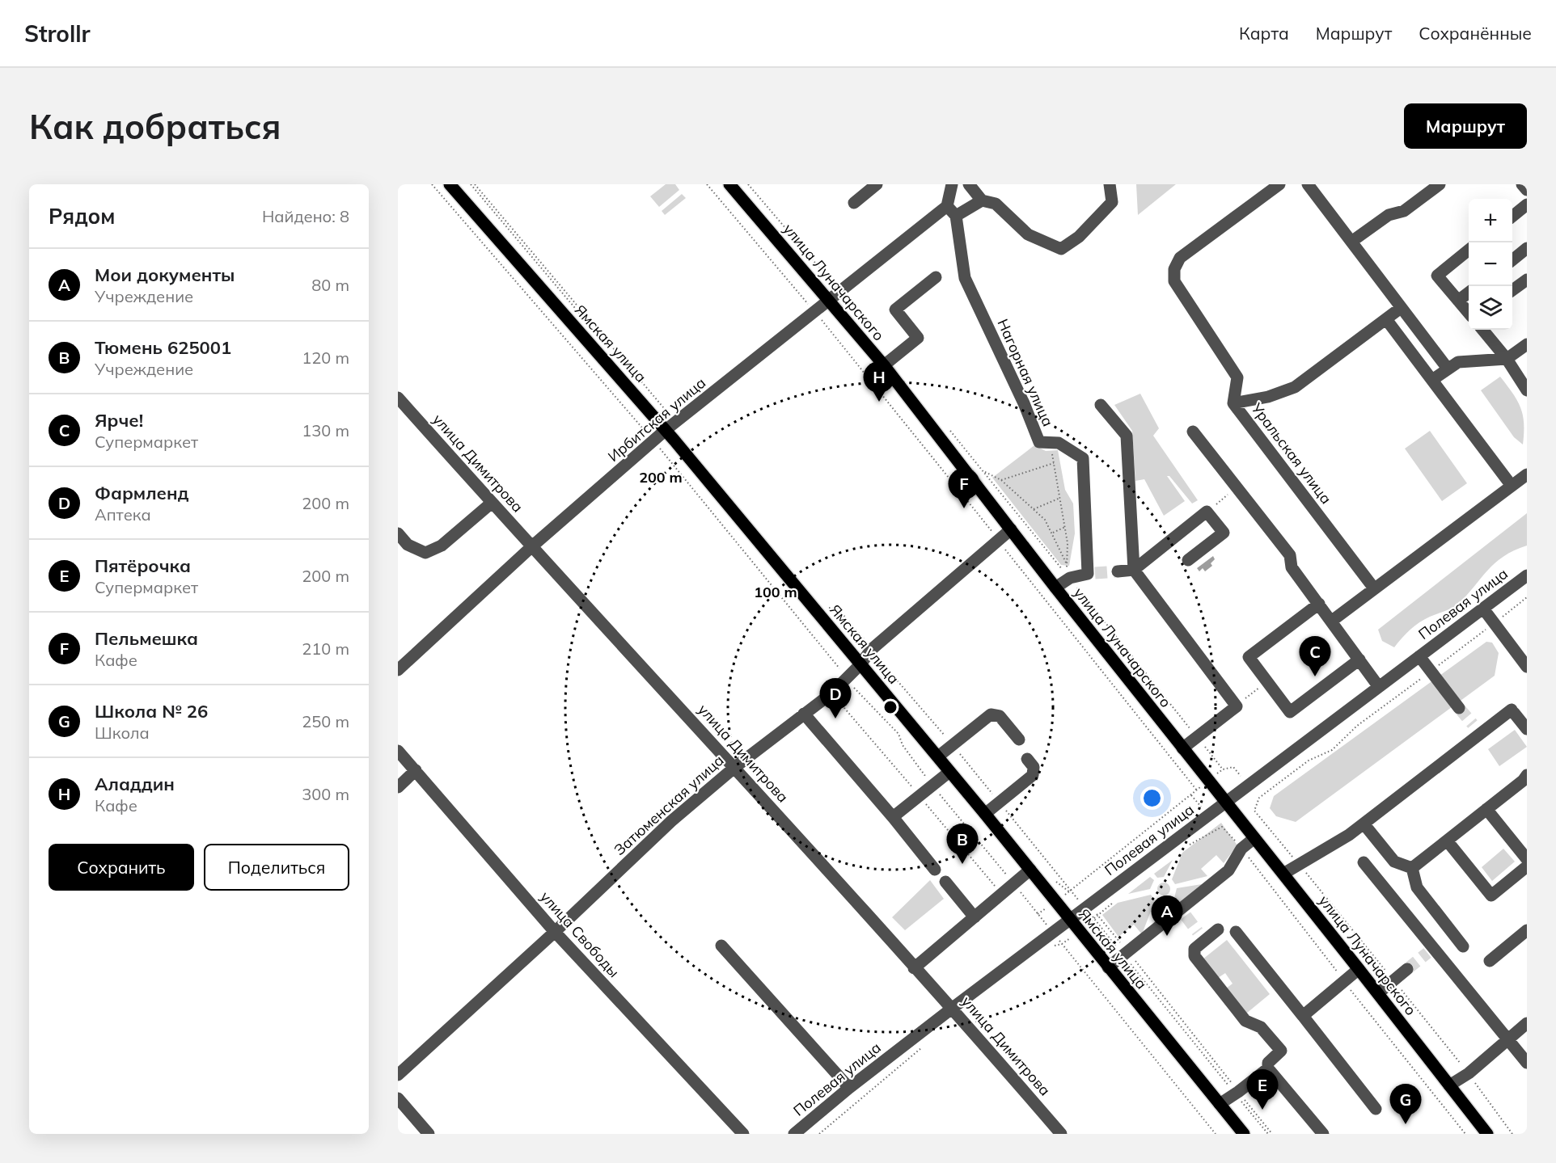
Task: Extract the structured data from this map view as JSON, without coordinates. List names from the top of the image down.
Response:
{
  "streets": {
    "main road": ["улица Луначарского", "Ямская улица"],
    "street": [
      "Нагорная улица",
      "Ирбитская улица",
      "Уральская улица",
      "улица Димитрова",
      "Полевая улица",
      "Затюменская улица",
      "улица Свободы"
    ]
  },
  "crossings": [
    ["улица Луначарского", "Нагорная улица"],
    ["улица Луначарского", "Ирбитская улица"],
    ["улица Луначарского", "Полевая улица"],
    ["улица Луначарского", "Затюменская улица"],
    ["Ямская улица", "Ирбитская улица"],
    ["Ямская улица", "Полевая улица"],
    ["Ямская улица", "Затюменская улица"],
    ["Ирбитская улица", "улица Димитрова"],
    ["улица Димитрова", "Полевая улица"],
    ["улица Димитрова", "Затюменская улица"],
    ["Затюменская улица", "улица Свободы"]
  ],
  "page": {
    "header": "Strollr",
    "nav": ["Карта", "Маршрут", "Сохранённые"],
    "buttons": [
      "Маршрут",
      ["Сохранить", "Поделиться"]
    ],
    "title": "Как добраться",
    "heading": ["Рядом", "Найдено: 8"],
    "map_buttons": ["+", "−"],
    "list": [
      {
        "mark": "A",
        "name": "Мои документы",
        "note": "Учреждение",
        "value": "80 m"
      },
      {
        "mark": "B",
        "name": "Тюмень 625001",
        "note": "Учреждение",
        "value": "120 m"
      },
      {
        "mark": "C",
        "name": "Ярче!",
        "note": "Супермаркет",
        "value": "130 m"
      },
      {
        "mark": "D",
        "name": "Фармленд",
        "note": "Аптека",
        "value": "200 m"
      },
      {
        "mark": "E",
        "name": "Пятёрочка",
        "note": "Супермаркет",
        "value": "200 m"
      },
      {
        "mark": "F",
        "name": "Пельмешка",
        "note": "Кафе",
        "value": "210 m"
      },
      {
        "mark": "G",
        "name": "Школа № 26",
        "note": "Школа",
        "value": "250 m"
      },
      {
        "mark": "H",
        "name": "Аладдин",
        "note": "Кафе",
        "value": "300 m"
      }
    ],
    "pins": [
      "H",
      "F",
      "C",
      "D",
      "B",
      "A",
      "E",
      "G"
    ]
  },
  "rings": ["200 m", "100 m"]
}
